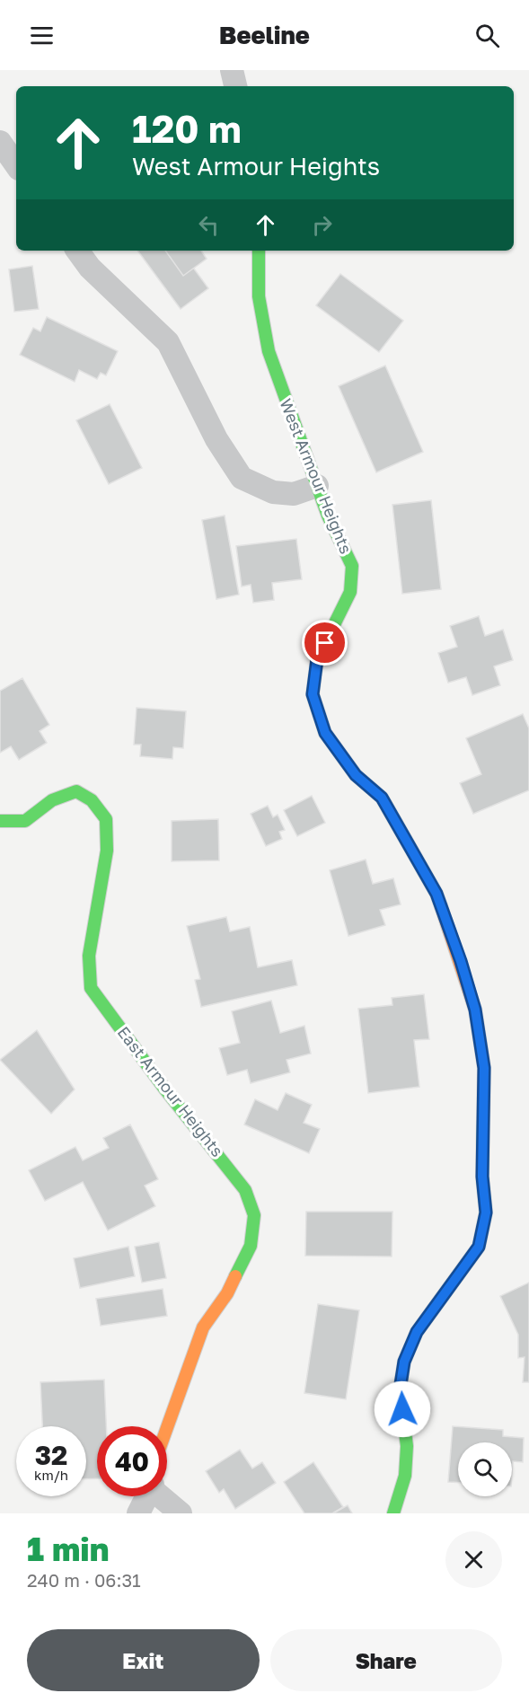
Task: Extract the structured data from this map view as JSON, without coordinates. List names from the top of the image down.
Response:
{
  "streets": {
    "street": ["West Armour Heights", "East Armour Heights"]
  },
  "page": {
    "header": "Beeline",
    "turn": ["120 m", "West Armour Heights"],
    "speed": "32 km/h",
    "limit": "40",
    "heading": ["1 min", "240 m · 06:31"],
    "buttons": ["Exit", "Share"]
  }
}
